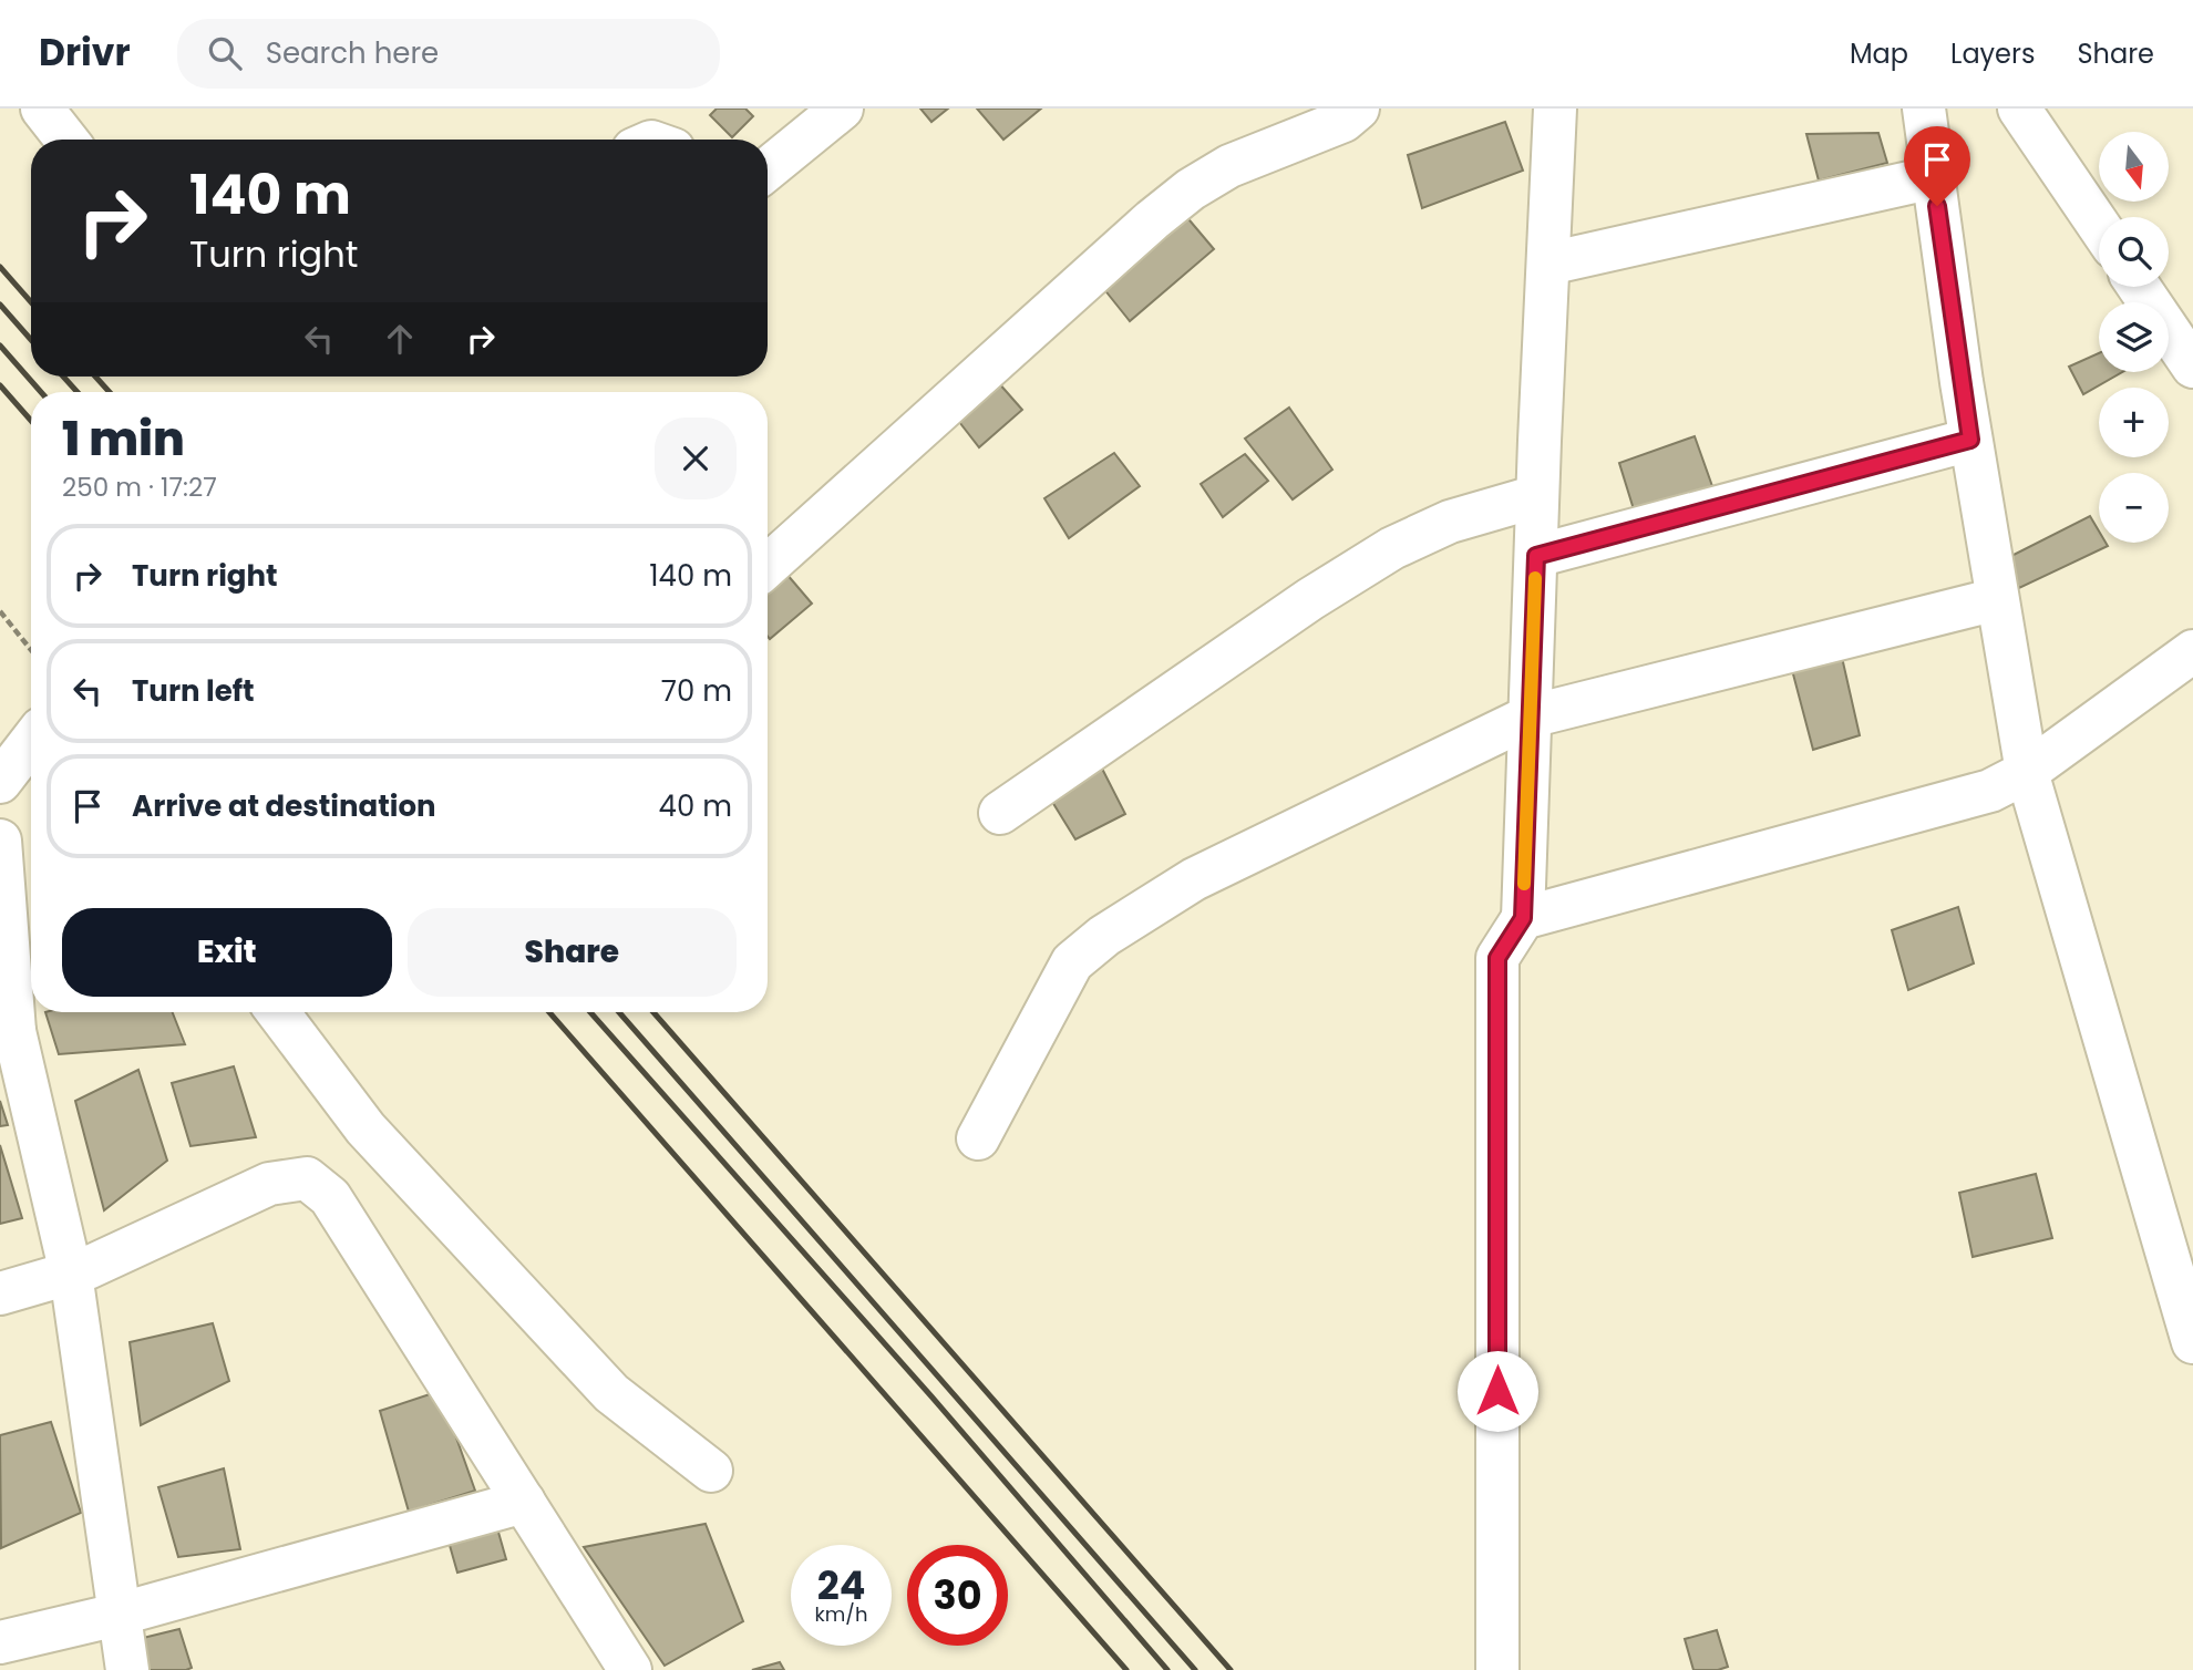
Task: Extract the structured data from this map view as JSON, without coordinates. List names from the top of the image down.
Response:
{
  "north": "bottom",
  "page": {
    "header": "Drivr",
    "search": "Search here",
    "nav": ["Map", "Layers", "Share"],
    "map_buttons": ["+", "−"],
    "turn": ["140 m", "Turn right"],
    "heading": ["1 min", "250 m · 17:27"],
    "list": [
      {
        "name": "Turn right",
        "value": "140 m"
      },
      {
        "name": "Turn left",
        "value": "70 m"
      },
      {
        "name": "Arrive at destination",
        "value": "40 m"
      }
    ],
    "buttons": ["Exit", "Share"],
    "speed": "24 km/h",
    "limit": "30"
  }
}
